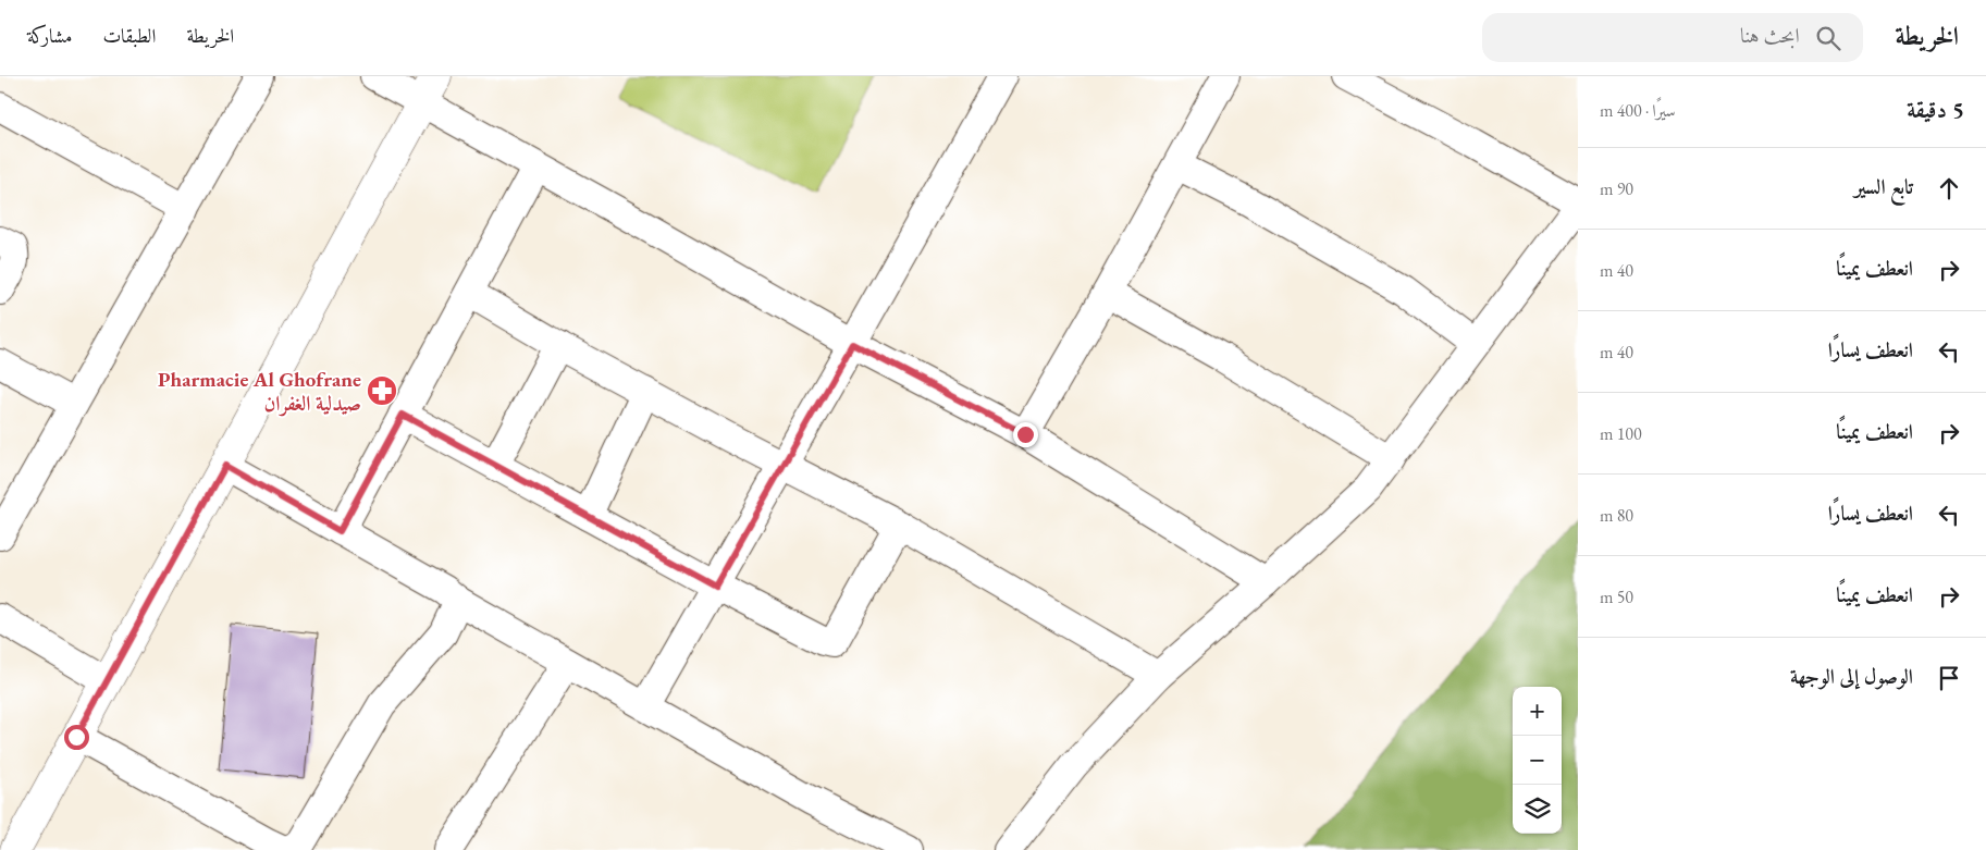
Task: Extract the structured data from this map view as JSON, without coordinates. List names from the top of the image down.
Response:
{
  "places": {
    "pharmacy": ["Pharmacie Al Ghofrane صيدلية الغفران"]
  },
  "page": {
    "header": "الخريطة",
    "search": "ابحث هنا",
    "nav": ["الخريطة", "الطبقات", "مشاركة"],
    "heading": ["5 دقيقة", "سيرًا · 400 m"],
    "list": [
      ["تابع السير", "90 m"],
      ["انعطف يمينًا", "40 m"],
      ["انعطف يسارًا", "40 m"],
      ["انعطف يمينًا", "100 m"],
      ["انعطف يسارًا", "80 m"],
      ["انعطف يمينًا", "50 m"],
      "الوصول إلى الوجهة"
    ],
    "map_buttons": ["+", "−"]
  }
}
